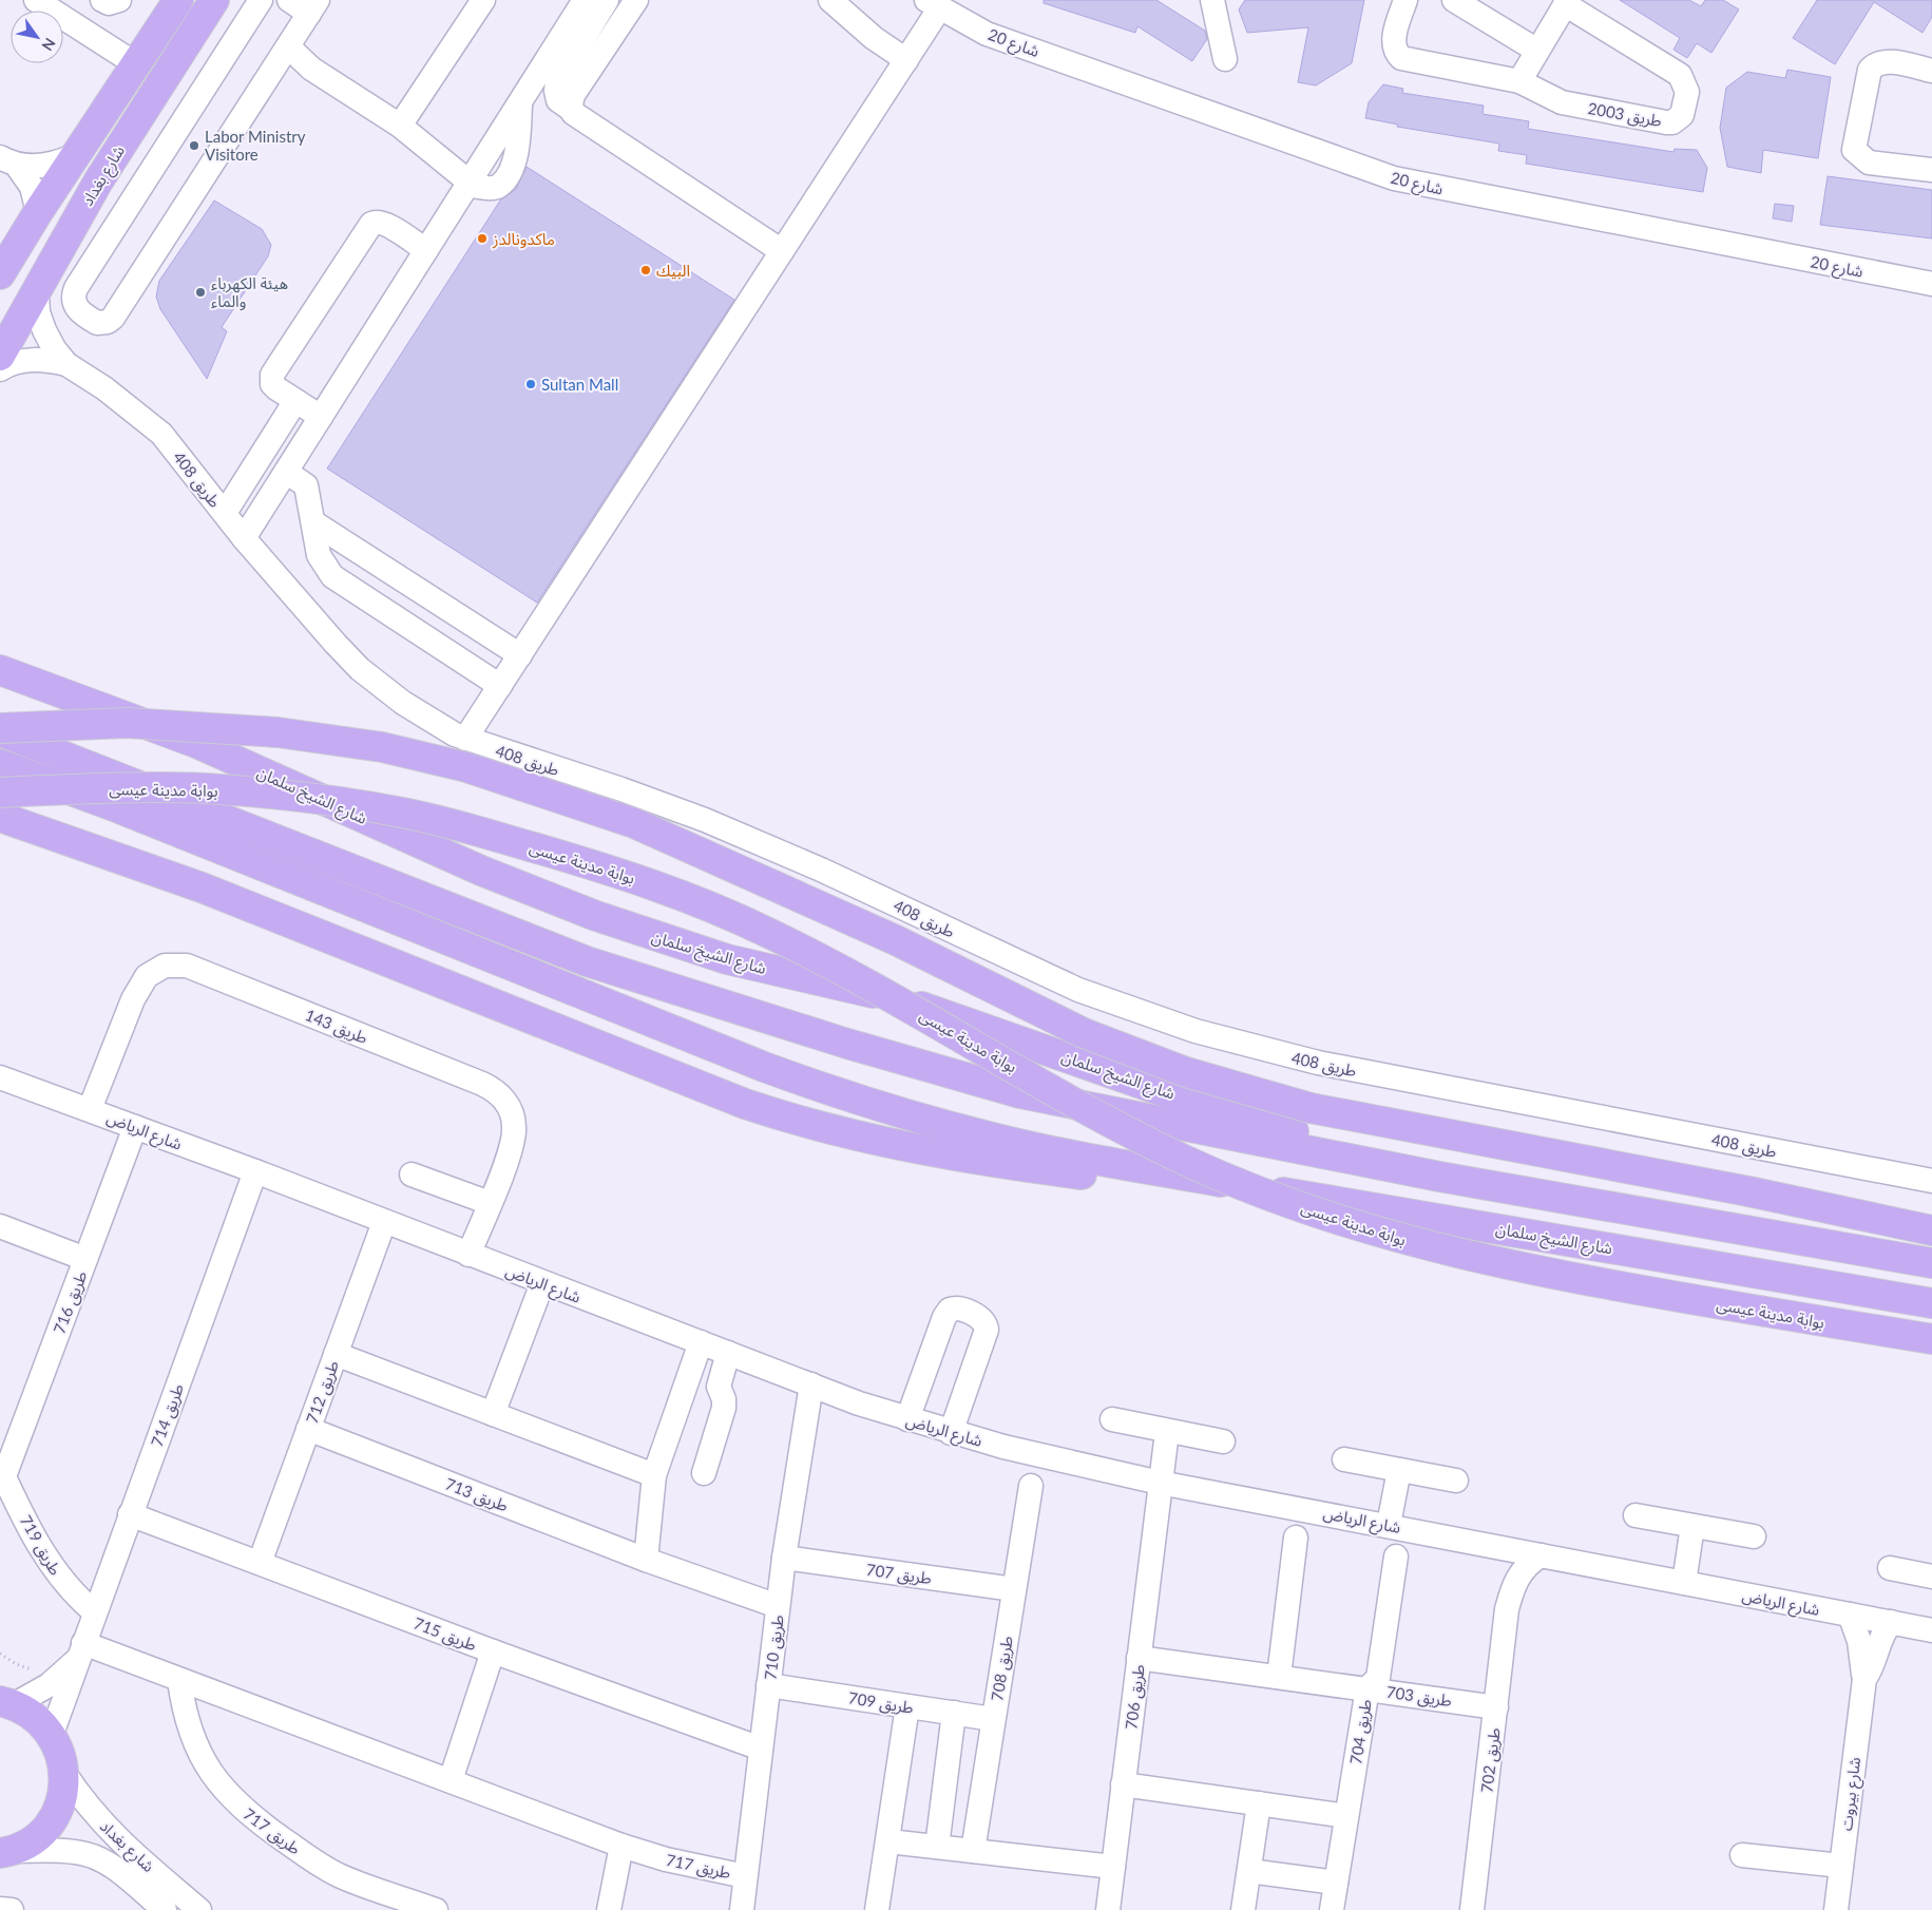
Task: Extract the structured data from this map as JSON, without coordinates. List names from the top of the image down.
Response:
{
  "streets": {
    "main road": ["شارع بغداد", "بوابة مدينة عيسى", "شارع الشيخ سلمان"],
    "street": [
      "شارع 20",
      "طريق 2003",
      "طريق 408",
      "طريق 143",
      "شارع الرياض",
      "طريق 716",
      "طريق 712",
      "طريق 714",
      "طريق 713",
      "طريق 719",
      "طريق 707",
      "طريق 715",
      "طريق 710",
      "طريق 708",
      "طريق 703",
      "طريق 706",
      "طريق 709",
      "طريق 704",
      "طريق 702",
      "شارع بيروت",
      "طريق 717"
    ]
  },
  "crossings": [
    ["شارع بغداد", "طريق 408"],
    ["طريق 143", "شارع الرياض"],
    ["شارع الرياض", "طريق 716"],
    ["شارع الرياض", "طريق 712"],
    ["شارع الرياض", "طريق 714"],
    ["شارع الرياض", "طريق 710"],
    ["شارع الرياض", "طريق 706"],
    ["شارع الرياض", "طريق 702"],
    ["شارع الرياض", "شارع بيروت"],
    ["طريق 716", "طريق 719"],
    ["طريق 712", "طريق 713"],
    ["طريق 712", "طريق 715"],
    ["طريق 714", "طريق 719"],
    ["طريق 714", "طريق 715"],
    ["طريق 714", "طريق 717"],
    ["طريق 713", "طريق 710"],
    ["طريق 707", "طريق 710"],
    ["طريق 707", "طريق 708"],
    ["طريق 715", "طريق 710"],
    ["طريق 710", "طريق 709"],
    ["طريق 710", "طريق 717"],
    ["طريق 708", "طريق 709"],
    ["طريق 703", "طريق 706"],
    ["طريق 703", "طريق 704"],
    ["طريق 703", "طريق 702"]
  ],
  "places": [
    "Labor Ministry Visitore",
    "ماكدونالدز",
    "البيك",
    "هيئة الكهرباء والماء",
    "Sultan Mall"
  ],
  "north": "bottom right"
}
